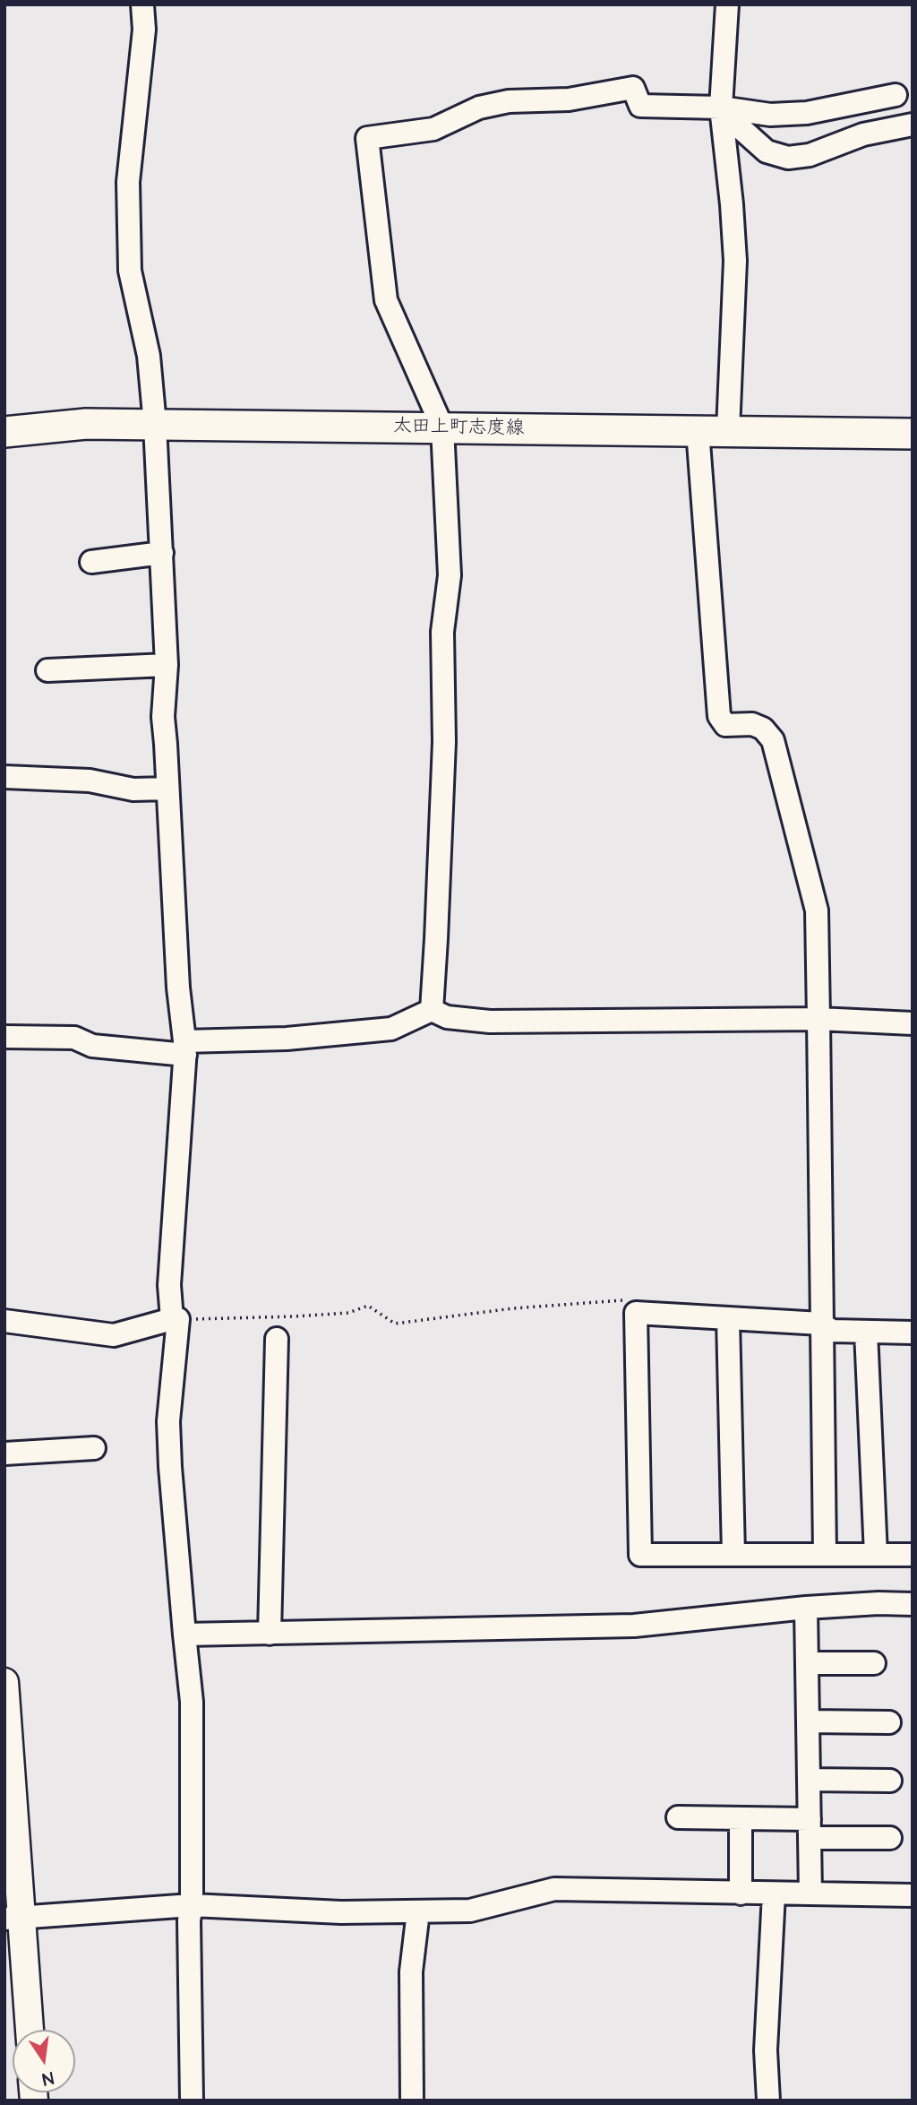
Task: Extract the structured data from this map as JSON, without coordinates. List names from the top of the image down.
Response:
{
  "streets": {
    "main road": ["太田上町志度線"]
  },
  "north": "bottom"
}
